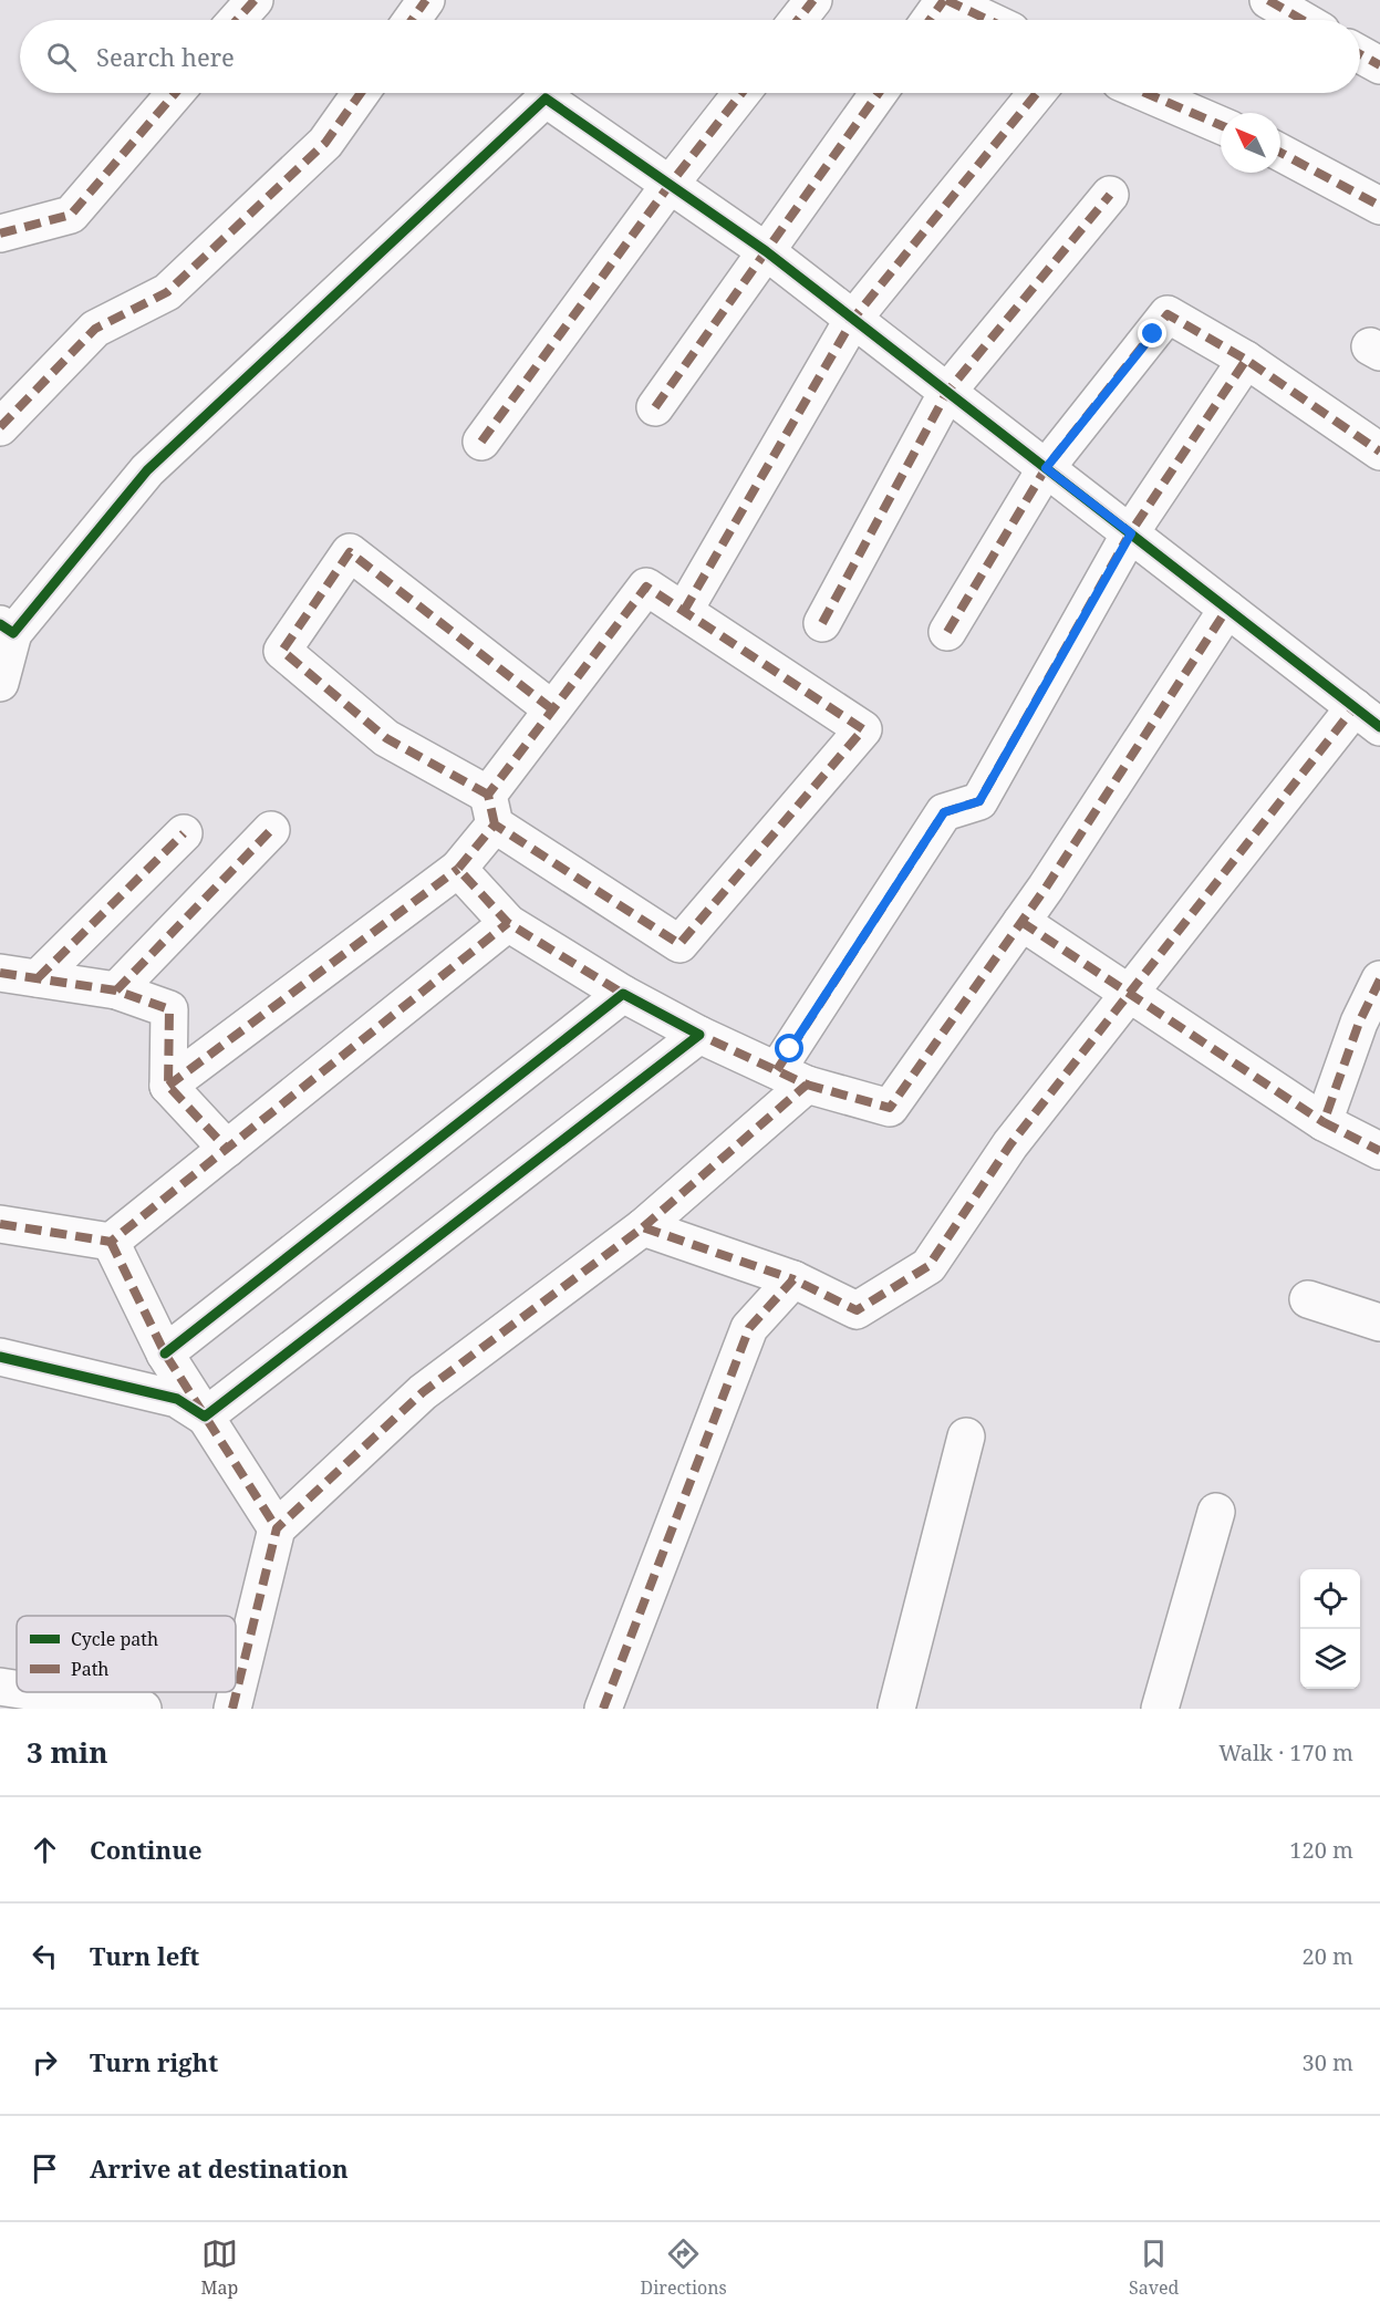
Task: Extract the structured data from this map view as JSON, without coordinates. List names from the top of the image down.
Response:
{
  "legend": ["Cycle path", "Path"],
  "north": "top left",
  "page": {
    "search": "Search here",
    "heading": ["3 min", "Walk · 170 m"],
    "list": [
      ["Continue", "120 m"],
      ["Turn left", "20 m"],
      ["Turn right", "30 m"],
      "Arrive at destination"
    ],
    "nav": ["Map", "Directions", "Saved"]
  }
}
